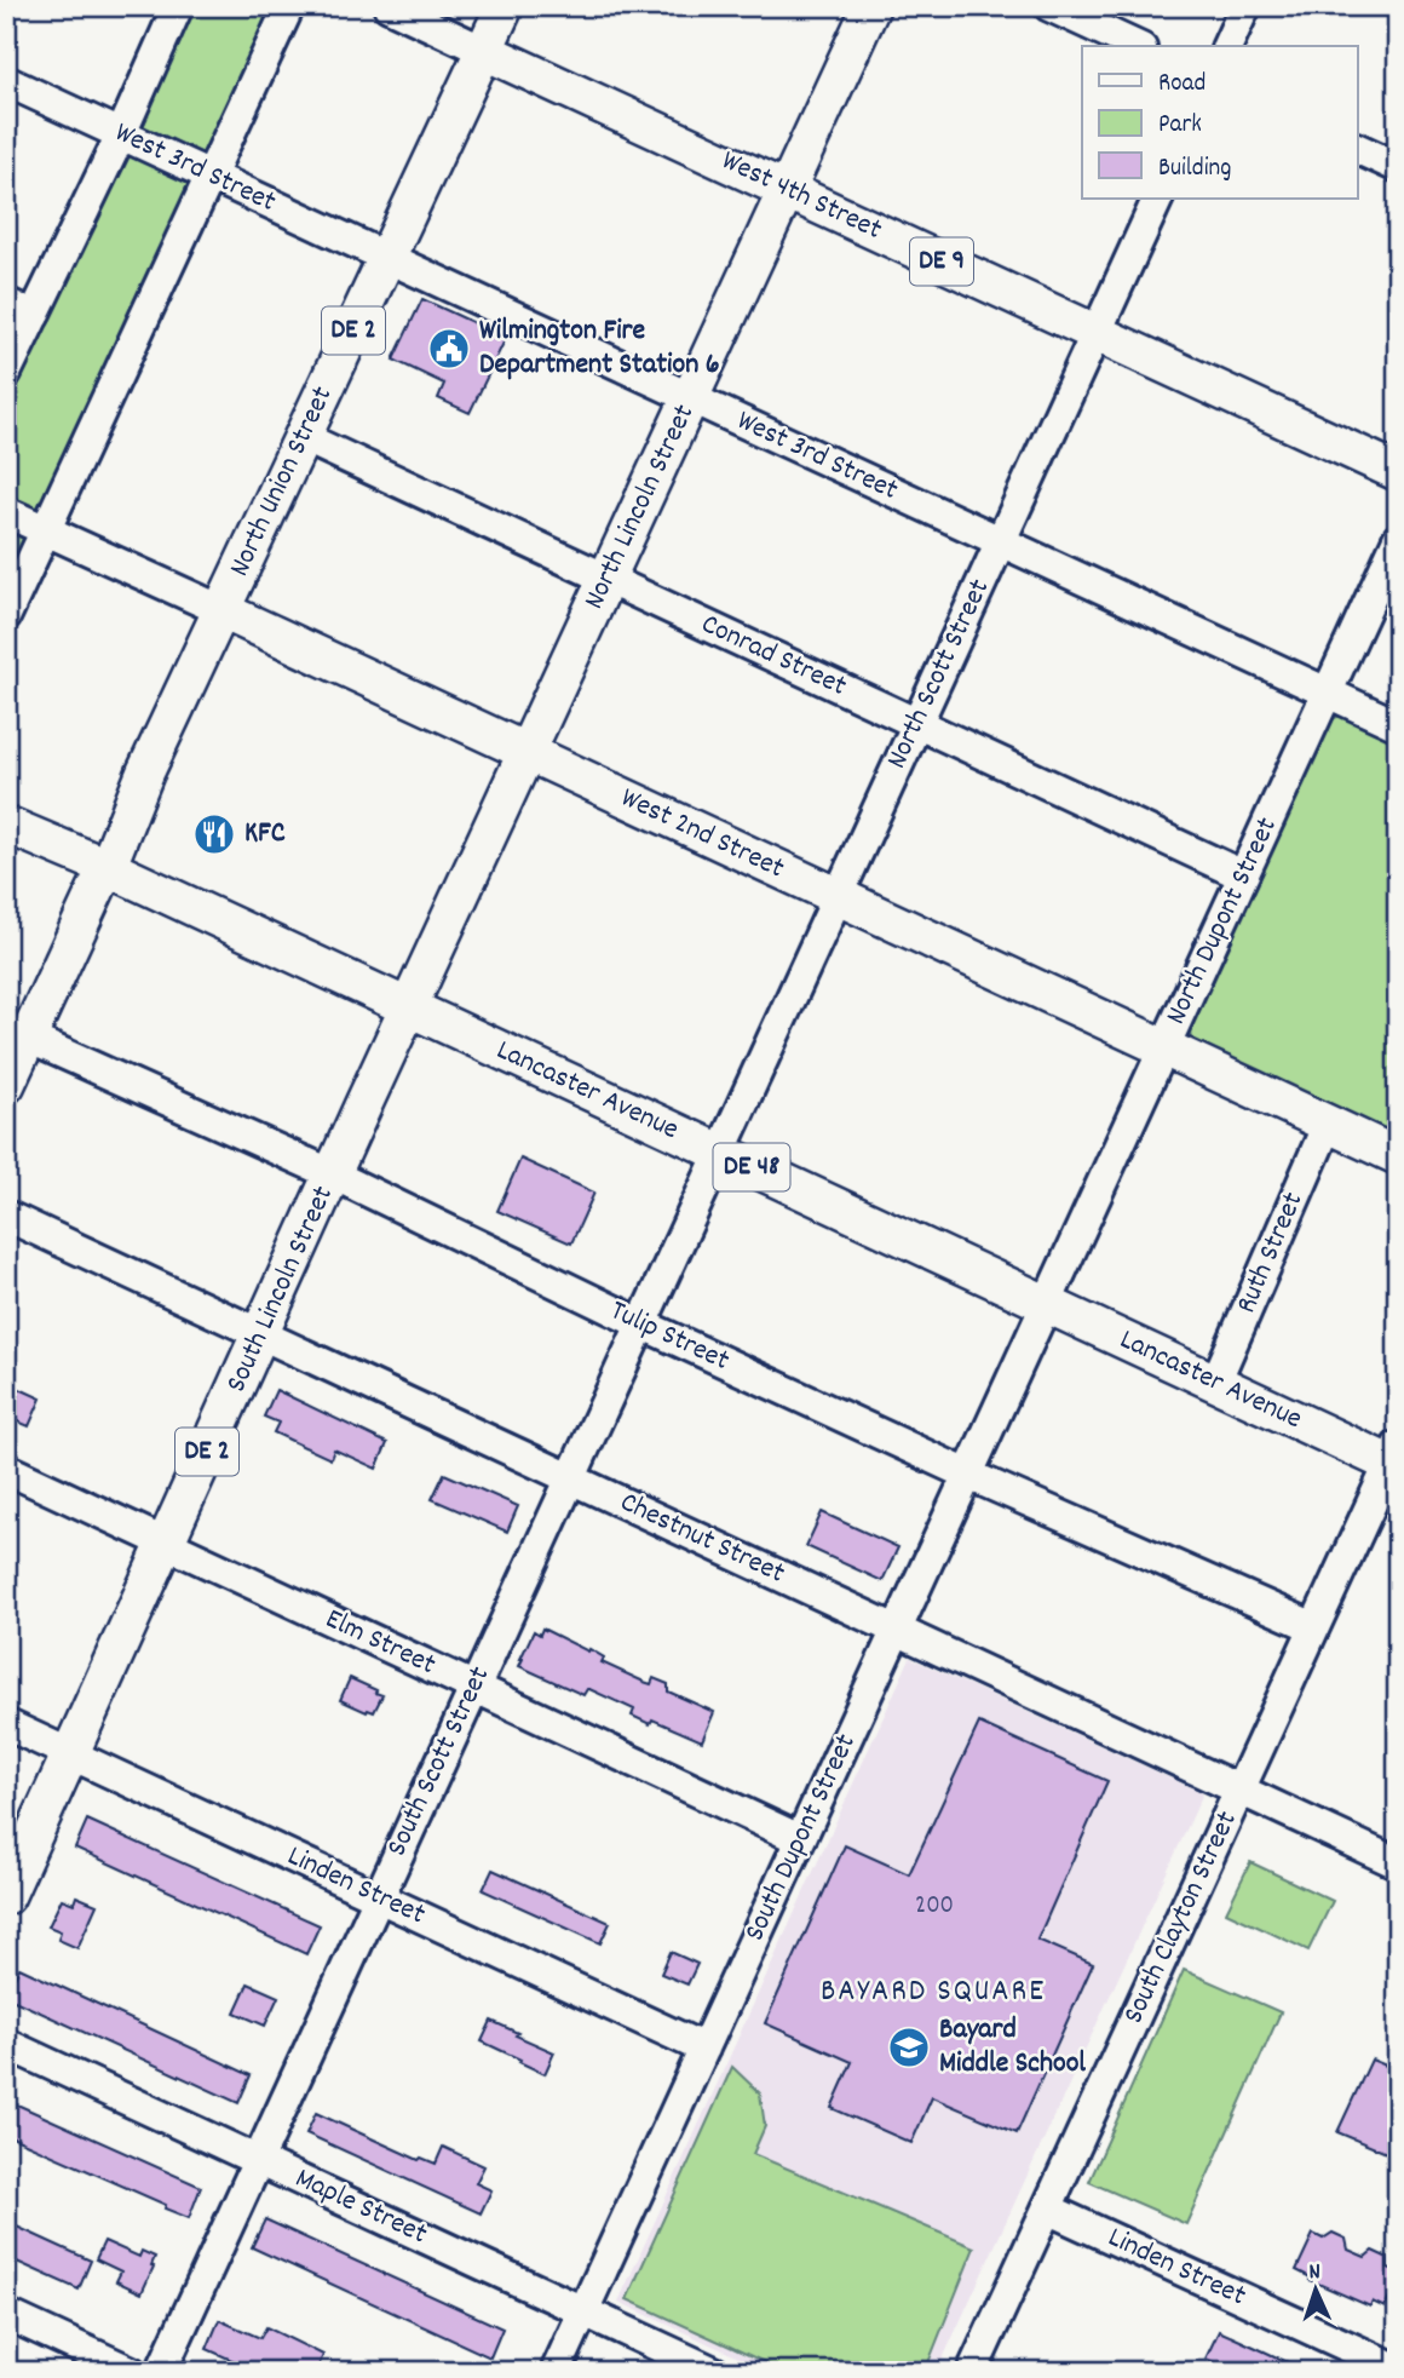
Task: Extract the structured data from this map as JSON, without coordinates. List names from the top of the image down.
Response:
{
  "streets": {
    "main road": [
      "West 4th Street",
      "DE 9",
      "DE 2",
      "North Union Street",
      "North Lincoln Street",
      "West 2nd Street",
      "Lancaster Avenue",
      "DE 48",
      "South Lincoln Street"
    ],
    "street": [
      "West 3rd Street",
      "Conrad Street",
      "North Scott Street",
      "North Dupont Street",
      "Ruth Street",
      "Tulip Street",
      "Chestnut Street",
      "Elm Street",
      "South Scott Street",
      "South Dupont Street",
      "Linden Street",
      "South Clayton Street",
      "Maple Street"
    ]
  },
  "crossings": [
    ["West 3rd Street", "North Union Street"],
    ["West 3rd Street", "North Lincoln Street"],
    ["West 3rd Street", "North Scott Street"],
    ["West 3rd Street", "North Dupont Street"],
    ["West 4th Street", "North Union Street"],
    ["West 4th Street", "North Lincoln Street"],
    ["West 4th Street", "North Scott Street"],
    ["DE 2", "North Union Street"],
    ["DE 2", "Lancaster Avenue"],
    ["DE 2", "Tulip Street"],
    ["North Union Street", "Conrad Street"],
    ["North Union Street", "West 2nd Street"],
    ["North Union Street", "Lancaster Avenue"],
    ["North Lincoln Street", "Conrad Street"],
    ["North Lincoln Street", "West 2nd Street"],
    ["North Lincoln Street", "Lancaster Avenue"],
    ["North Lincoln Street", "South Lincoln Street"],
    ["Conrad Street", "North Scott Street"],
    ["Conrad Street", "North Dupont Street"],
    ["North Scott Street", "West 2nd Street"],
    ["North Scott Street", "Lancaster Avenue"],
    ["North Scott Street", "South Scott Street"],
    ["West 2nd Street", "North Dupont Street"],
    ["West 2nd Street", "Ruth Street"],
    ["North Dupont Street", "Lancaster Avenue"],
    ["North Dupont Street", "South Dupont Street"],
    ["Lancaster Avenue", "Ruth Street"],
    ["Lancaster Avenue", "South Lincoln Street"],
    ["Lancaster Avenue", "South Scott Street"],
    ["Lancaster Avenue", "South Dupont Street"],
    ["Lancaster Avenue", "South Clayton Street"],
    ["South Lincoln Street", "Tulip Street"],
    ["South Lincoln Street", "Chestnut Street"],
    ["South Lincoln Street", "Elm Street"],
    ["South Lincoln Street", "Linden Street"],
    ["Tulip Street", "South Scott Street"],
    ["Tulip Street", "South Dupont Street"],
    ["Tulip Street", "South Clayton Street"],
    ["Chestnut Street", "South Scott Street"],
    ["Chestnut Street", "South Dupont Street"],
    ["Chestnut Street", "South Clayton Street"],
    ["Elm Street", "South Scott Street"],
    ["Elm Street", "South Dupont Street"],
    ["South Scott Street", "Linden Street"],
    ["South Scott Street", "Maple Street"],
    ["South Dupont Street", "Linden Street"],
    ["South Dupont Street", "Maple Street"],
    ["Linden Street", "South Clayton Street"]
  ],
  "districts": ["BAYARD SQUARE"],
  "places": {
    "public building": ["Wilmington Fire Department Station 6"],
    "restaurant": ["KFC"],
    "school or university": ["Bayard Middle School"]
  },
  "house_numbers": ["200"],
  "legend": ["Road", "Park", "Building"],
  "north": "top"
}
